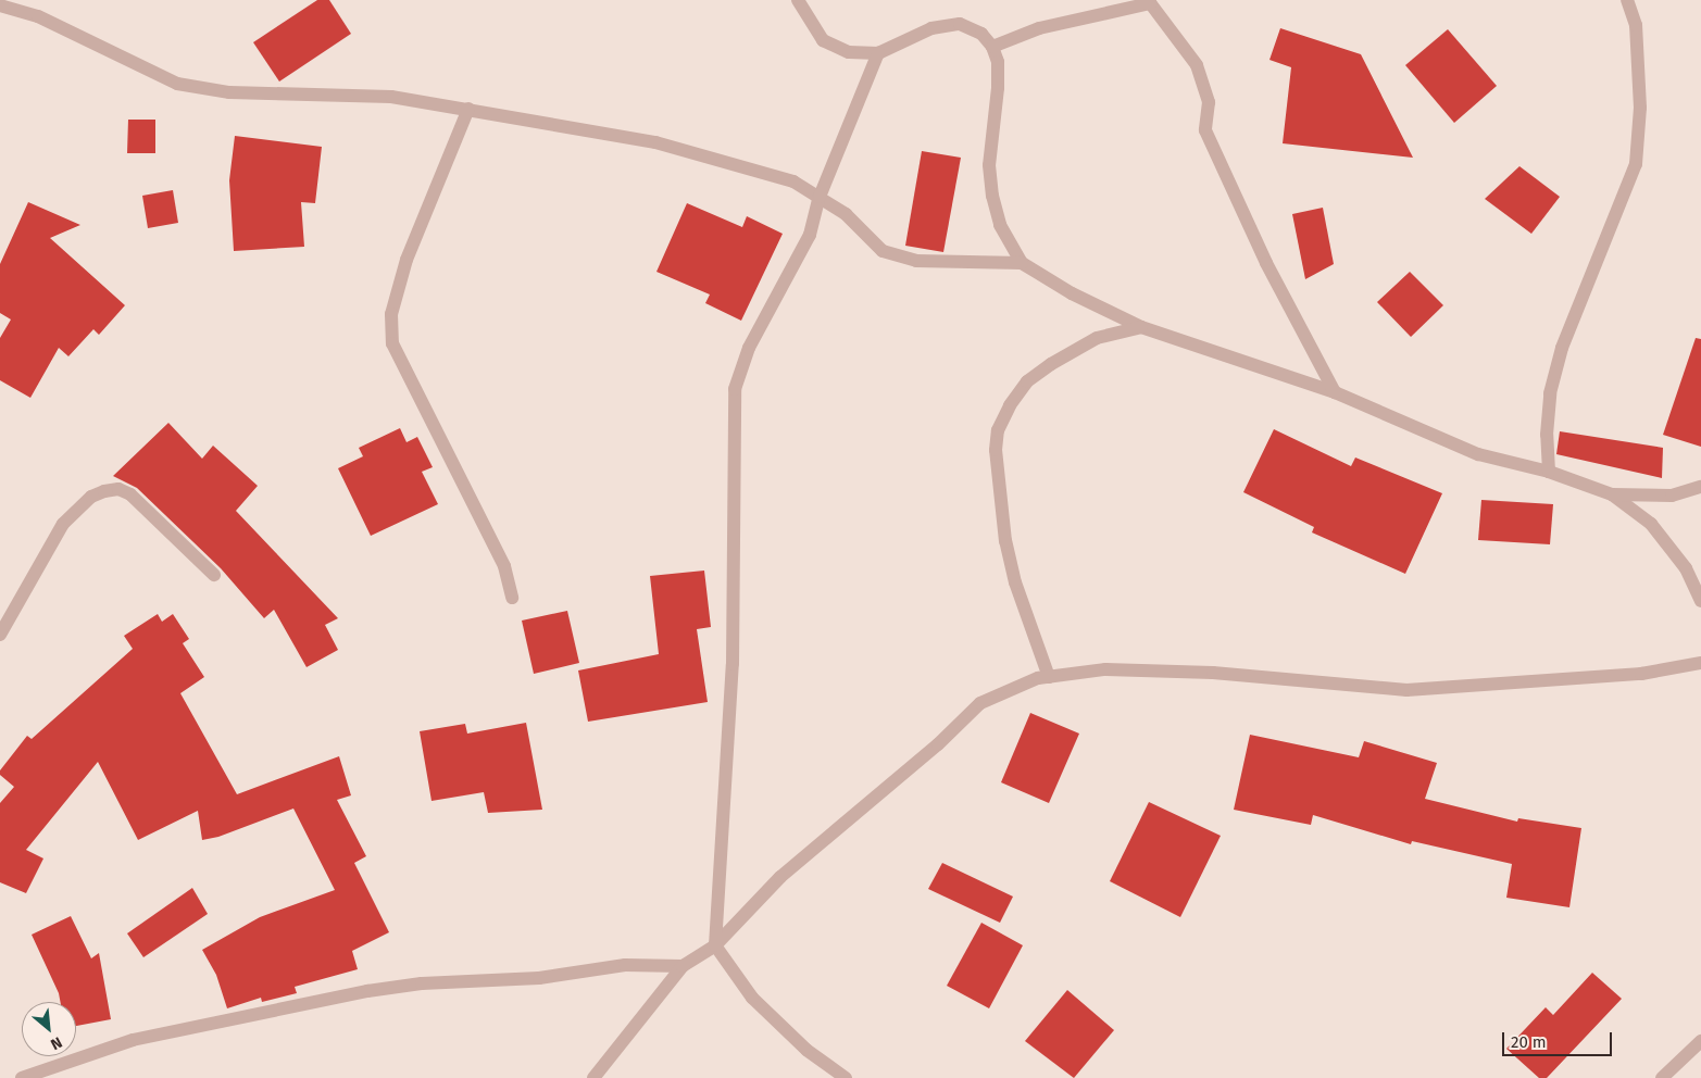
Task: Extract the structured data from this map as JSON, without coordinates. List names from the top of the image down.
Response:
{
  "scale_bar": "20 m",
  "north": "bottom right"
}
